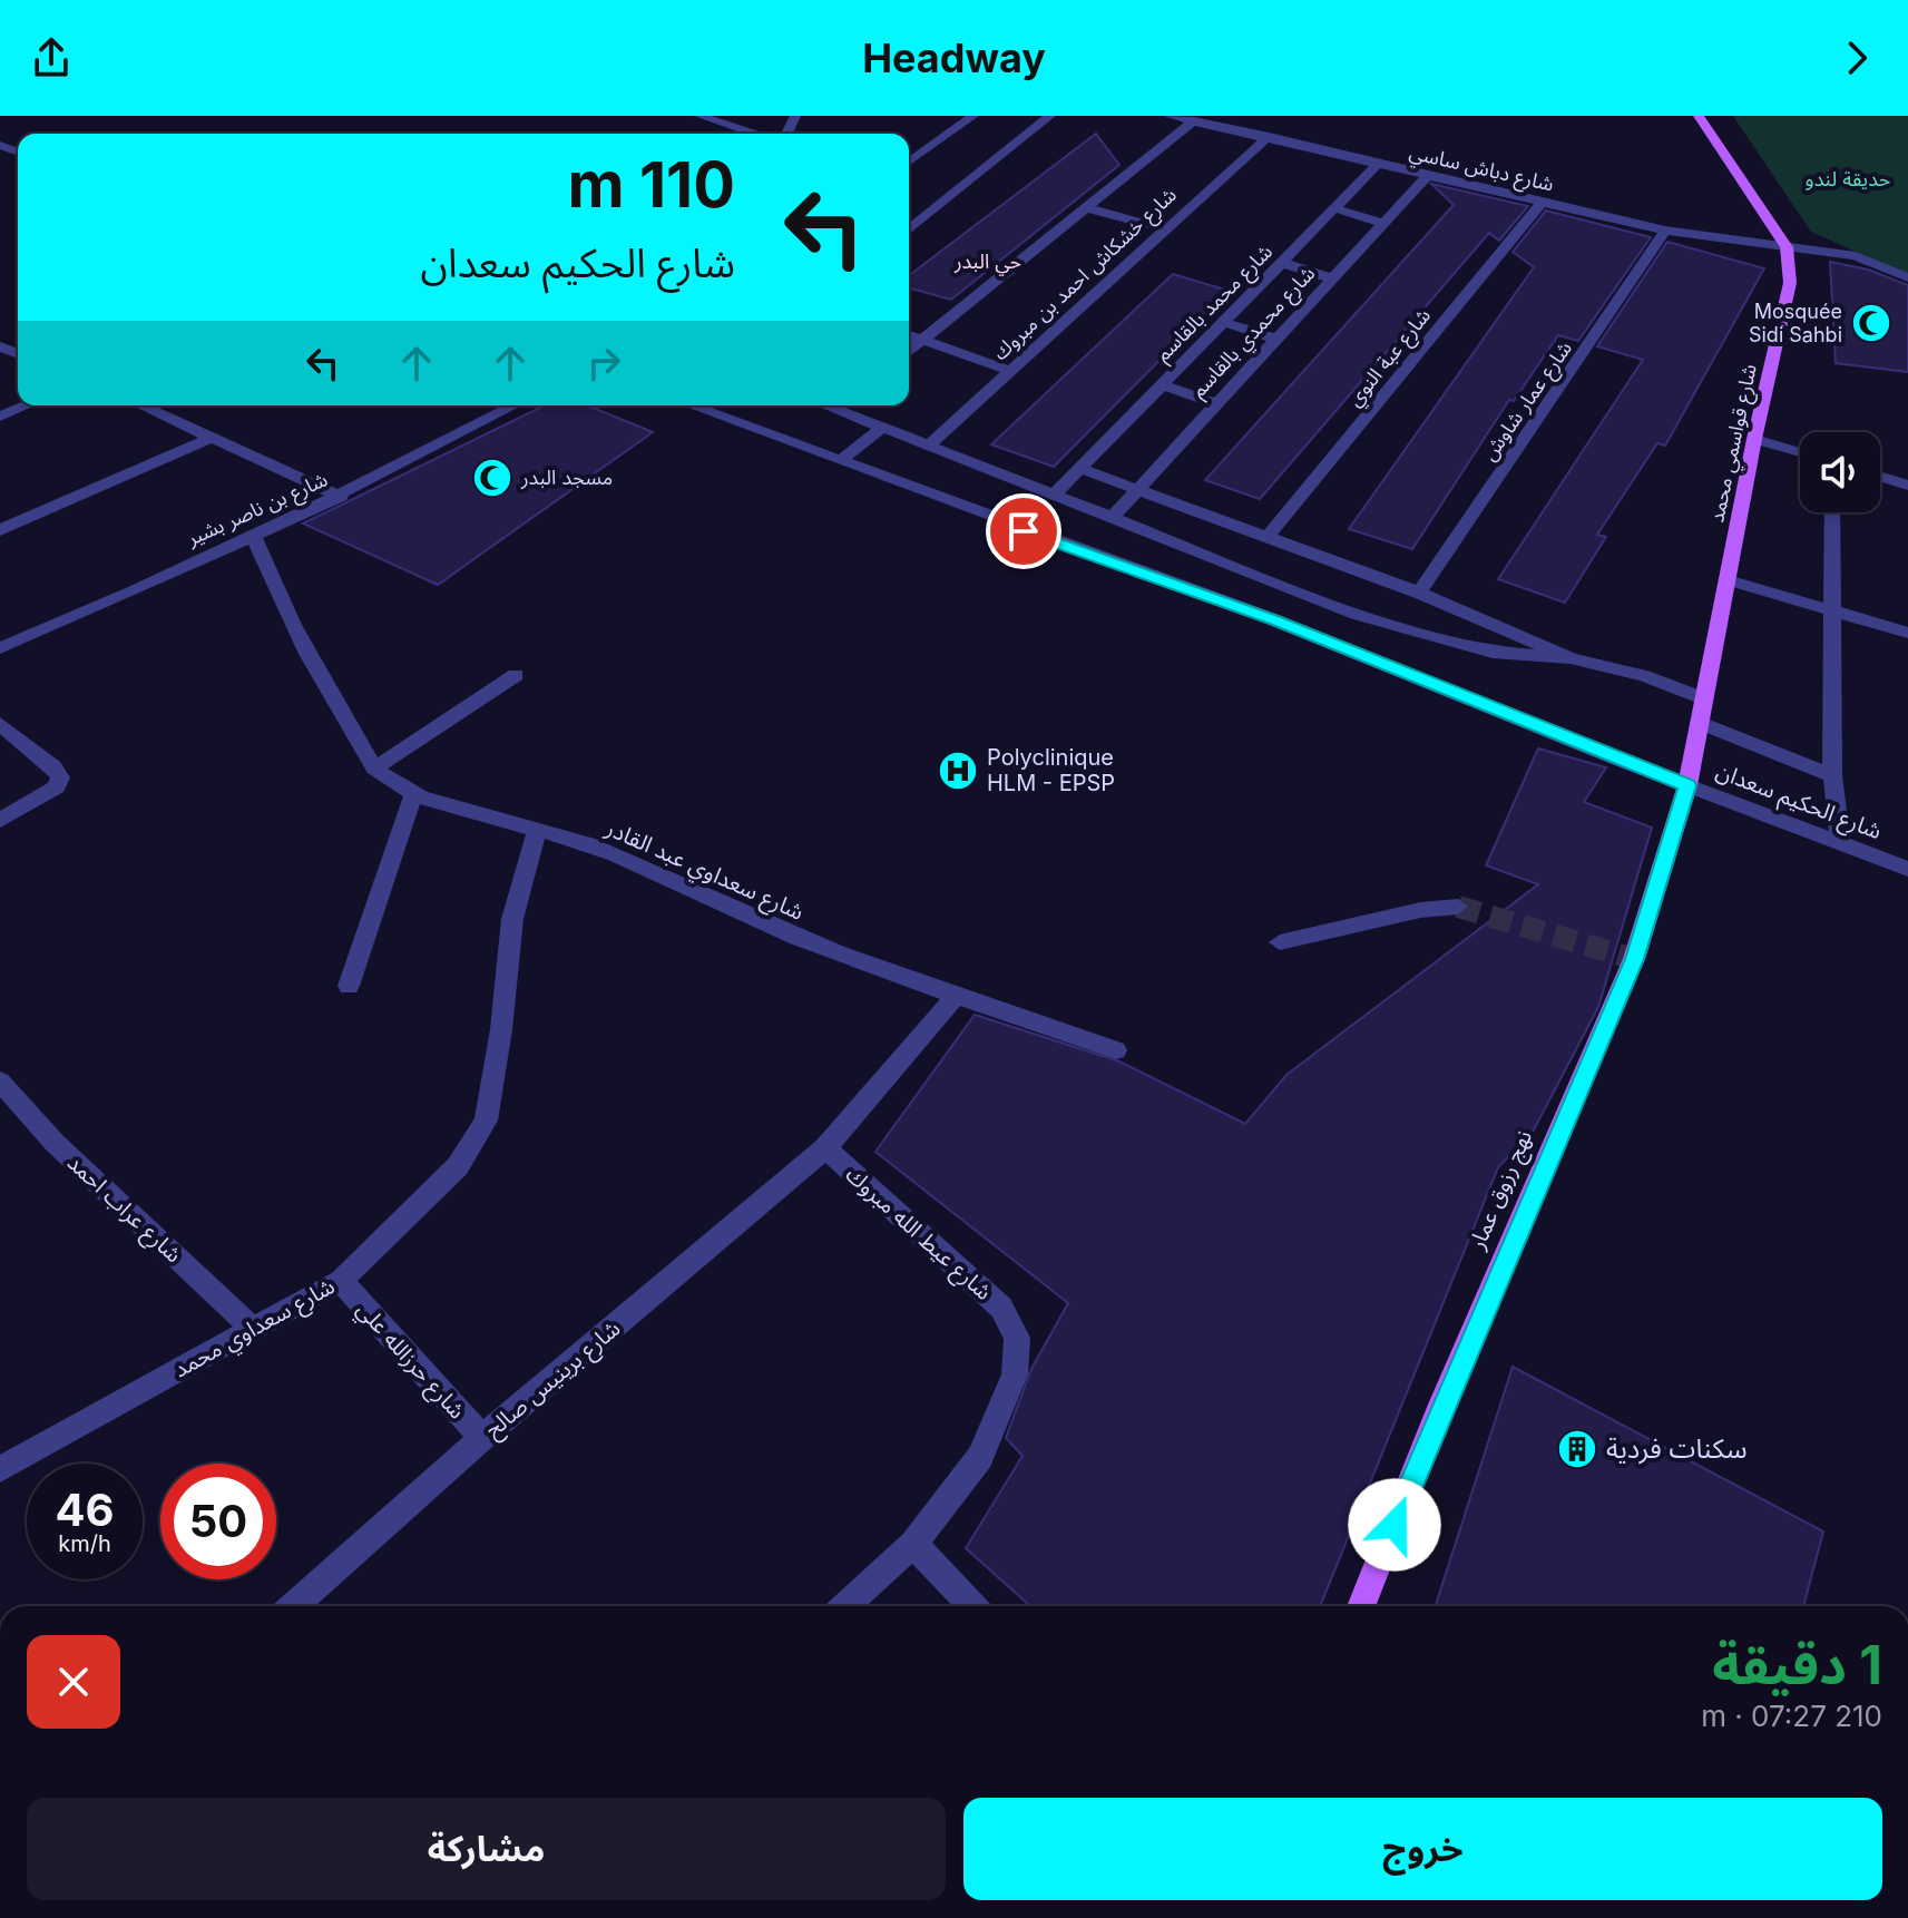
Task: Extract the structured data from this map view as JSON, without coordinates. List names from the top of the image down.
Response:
{
  "streets": {
    "main road": ["شارع قواسمي محمد", "نهج رزوق عمار"],
    "street": [
      "شارع دباش ساسي",
      "شارع خشكاش احمد بن مبروك",
      "شارع محمد بالقاسم",
      "شارع محمدي بالقاسم",
      "شارع عبة النوي",
      "شارع عمار شاوش",
      "شارع بن ناصر بشير",
      "شارع الحكيم سعدان",
      "شارع سعداوي عبد القادر",
      "شارع عراب احمد",
      "شارع عيط الله مبروك",
      "شارع سعداوي محمد",
      "شارع حرزالله علي",
      "شارع برينيس صالح"
    ]
  },
  "crossings": [
    ["شارع دباش ساسي", "شارع خشكاش احمد بن مبروك"],
    ["شارع دباش ساسي", "شارع محمد بالقاسم"],
    ["شارع دباش ساسي", "شارع محمدي بالقاسم"],
    ["شارع دباش ساسي", "شارع عبة النوي"],
    ["شارع دباش ساسي", "شارع عمار شاوش"],
    ["شارع دباش ساسي", "شارع قواسمي محمد"],
    ["شارع بن ناصر بشير", "شارع سعداوي عبد القادر"],
    ["شارع الحكيم سعدان", "نهج رزوق عمار"],
    ["شارع سعداوي عبد القادر", "شارع عيط الله مبروك"],
    ["شارع سعداوي عبد القادر", "شارع سعداوي محمد"],
    ["شارع عراب احمد", "شارع سعداوي محمد"],
    ["شارع عيط الله مبروك", "شارع برينيس صالح"],
    ["شارع سعداوي محمد", "شارع حرزالله علي"],
    ["شارع حرزالله علي", "شارع برينيس صالح"]
  ],
  "districts": ["حي البدر"],
  "parks": ["حديقة لندو"],
  "places": {
    "mosque": ["Mosquée Sidi Sahbi", "مسجد البدر"],
    "hospital": ["Polyclinique HLM - EPSP"],
    "building": ["سكنات فردية"]
  },
  "page": {
    "header": "Headway",
    "turn": ["110 m", "شارع الحكيم سعدان"],
    "speed": "46 km/h",
    "limit": "50",
    "heading": ["1 دقيقة", "210 m · 07:27"],
    "buttons": ["خروج", "مشاركة"]
  }
}
